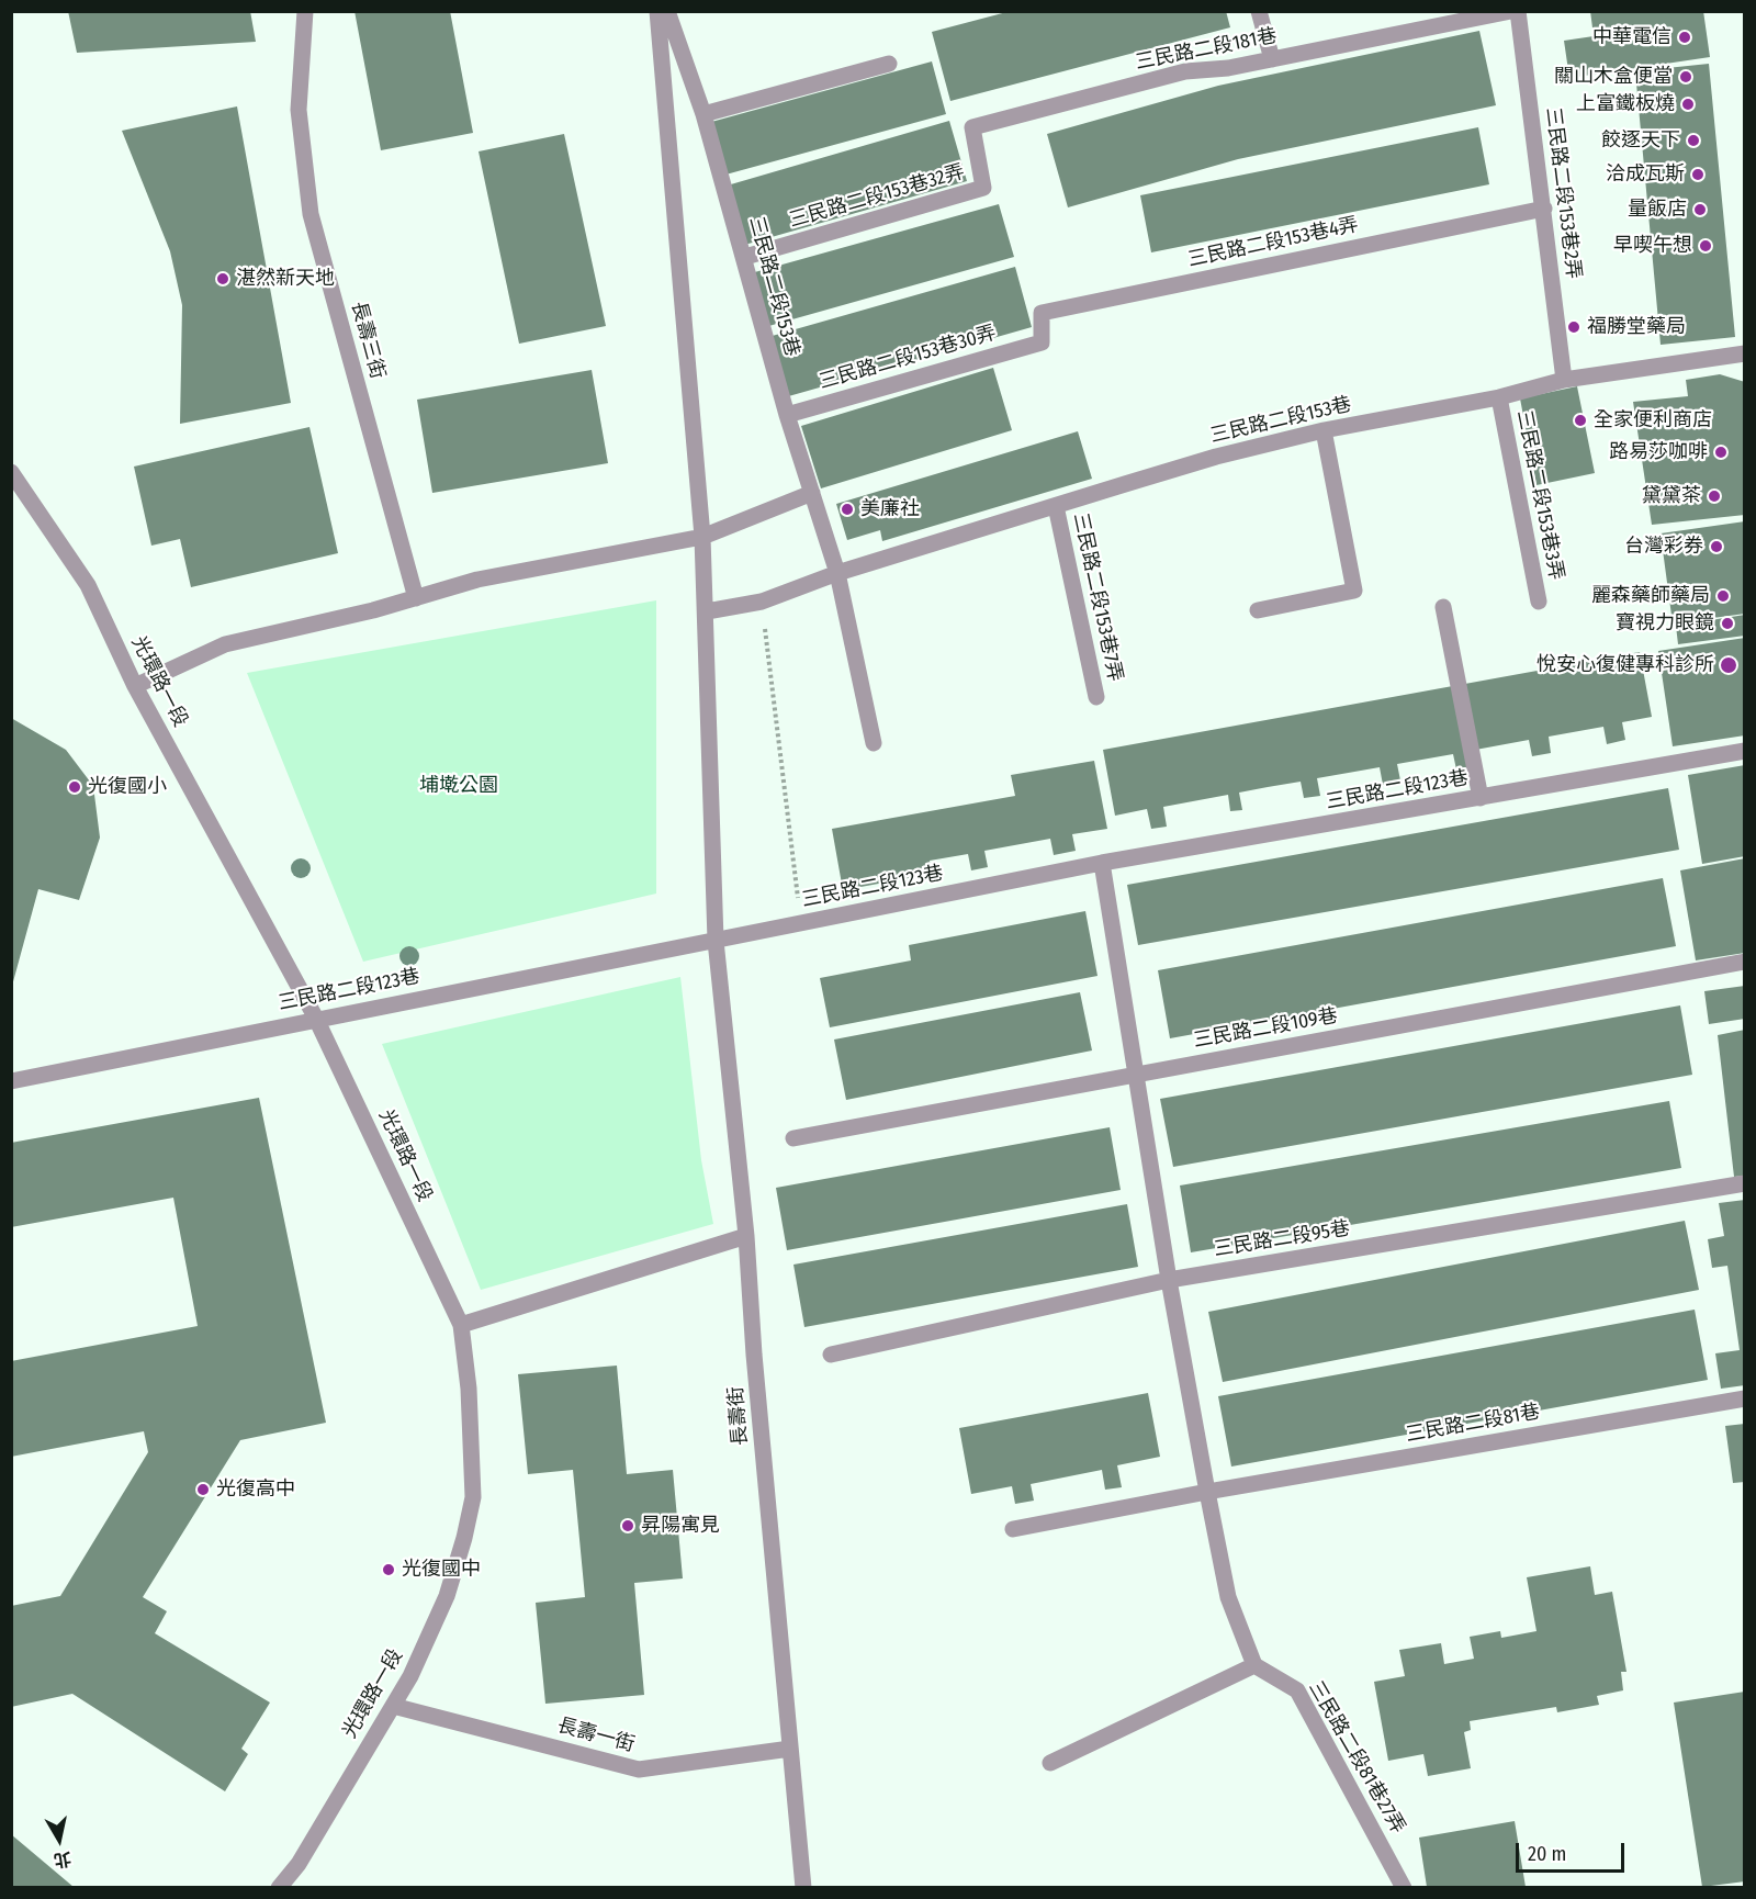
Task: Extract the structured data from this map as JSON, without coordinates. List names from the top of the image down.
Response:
{
  "streets": {
    "street": [
      "三民路二段181巷",
      "三民路二段153巷2弄",
      "三民路二段153巷32弄",
      "三民路二段153巷4弄",
      "三民路二段153巷",
      "長壽三街",
      "三民路二段153巷30弄",
      "三民路二段153巷3弄",
      "三民路二段153巷7弄",
      "光環路一段",
      "三民路二段123巷",
      "三民路二段109巷",
      "三民路二段95巷",
      "長壽街",
      "三民路二段81巷",
      "長壽一街",
      "三民路二段81巷27弄"
    ]
  },
  "crossings": [
    ["三民路二段181巷", "三民路二段153巷32弄"],
    ["三民路二段153巷2弄", "三民路二段153巷4弄"],
    ["三民路二段153巷2弄", "三民路二段153巷"],
    ["三民路二段153巷32弄", "三民路二段153巷"],
    ["三民路二段153巷4弄", "三民路二段153巷30弄"],
    ["三民路二段153巷", "三民路二段153巷30弄"],
    ["三民路二段153巷", "三民路二段153巷3弄"],
    ["三民路二段153巷", "三民路二段153巷7弄"],
    ["三民路二段153巷", "長壽街"],
    ["光環路一段", "三民路二段123巷"],
    ["光環路一段", "長壽一街"],
    ["三民路二段123巷", "長壽街"],
    ["長壽街", "長壽一街"]
  ],
  "parks": ["埔墘公園"],
  "places": [
    "中華電信",
    "關山木盒便當",
    "上富鐵板燒",
    "餃逐天下",
    "洽成瓦斯",
    "量飯店",
    "早喫午想",
    "湛然新天地",
    "福勝堂藥局",
    "全家便利商店",
    "路易莎咖啡",
    "黛黛茶",
    "美廉社",
    "台灣彩券",
    "麗森藥師藥局",
    "寶視力眼鏡",
    "悅安心復健專科診所",
    "光復國小",
    "光復高中",
    "昇陽寓見",
    "光復國中"
  ],
  "scale_bar": "20 m",
  "north": "bottom"
}
